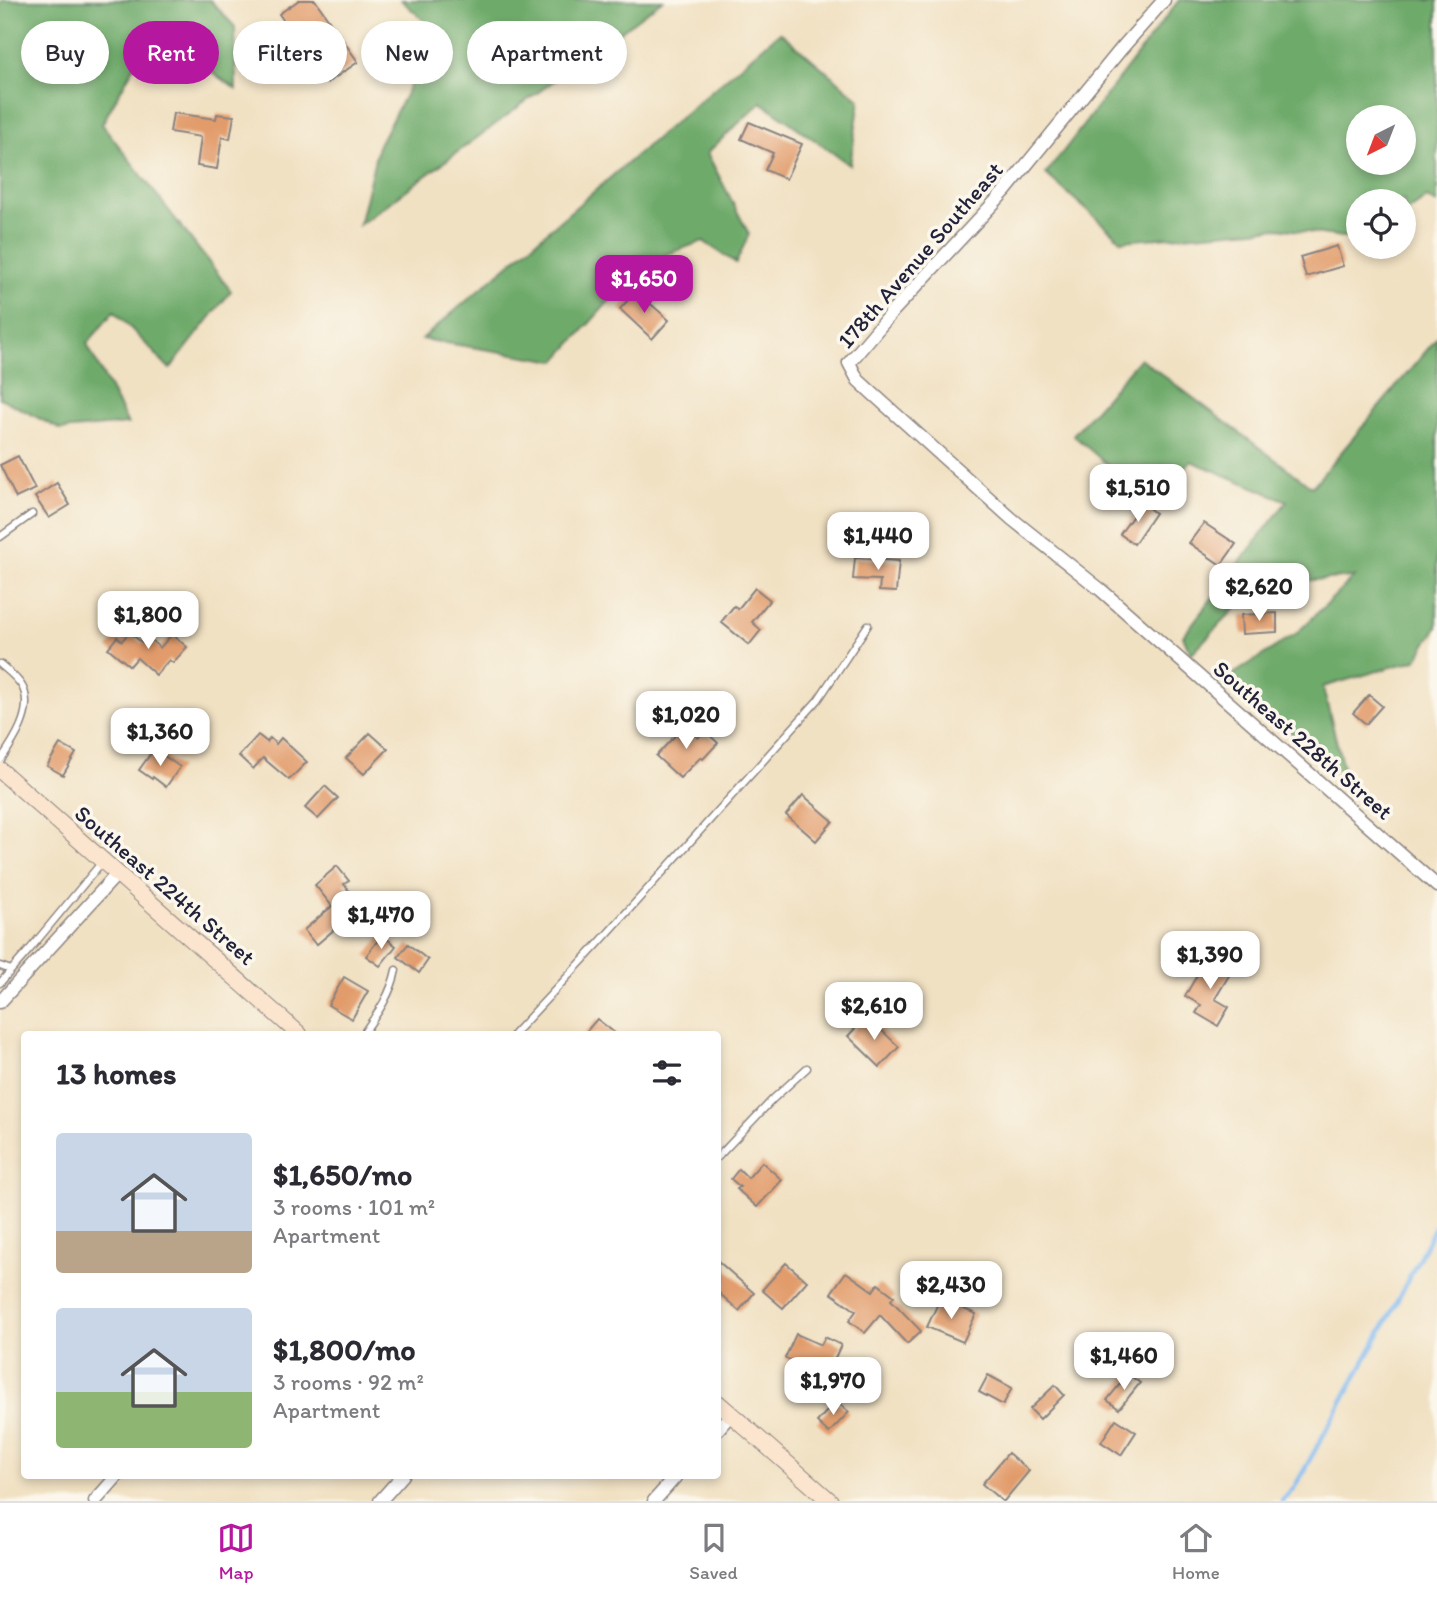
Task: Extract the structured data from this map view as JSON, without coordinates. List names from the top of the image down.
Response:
{
  "streets": {
    "street": ["178th Avenue Southeast", "Southeast 228th Street", "Southeast 224th Street"]
  },
  "crossings": [
    ["178th Avenue Southeast", "Southeast 228th Street"]
  ],
  "north": "bottom left",
  "page": {
    "chip": [
      "Buy",
      "Rent",
      "Filters",
      "New",
      "Apartment"
    ],
    "price": [
      "$1,650",
      "$1,510",
      "$1,440",
      "$2,620",
      "$1,800",
      "$1,020",
      "$1,360",
      "$1,470",
      "$1,390",
      "$2,610",
      "$2,430",
      "$1,460",
      "$1,970"
    ],
    "heading": "13 homes",
    "list": [
      {
        "name": "$1,650/mo",
        "note": "3 rooms · 101 m² · Apartment"
      },
      {
        "name": "$1,800/mo",
        "note": "3 rooms · 92 m² · Apartment"
      }
    ],
    "tabs": ["Map", "Saved", "Home"]
  }
}
